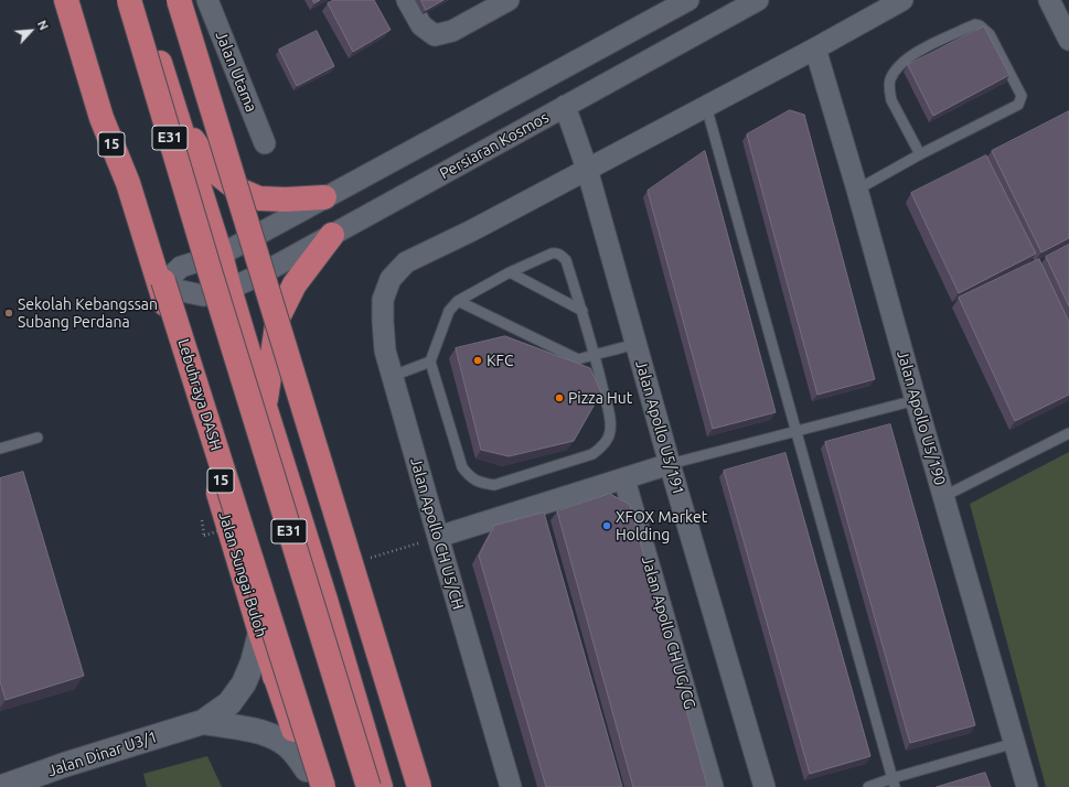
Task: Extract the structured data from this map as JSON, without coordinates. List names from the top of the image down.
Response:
{
  "streets": {
    "highway": [
      "E31",
      "15",
      "Lebuhraya DASH",
      "Jalan Sungai Buloh"
    ],
    "street": [
      "Jalan Utama",
      "Persiaran Kosmos",
      "Jalan Apollo U5/190",
      "Jalan Apollo U5/191",
      "Jalan Apollo CH U5/CH",
      "Jalan Apollo CH UG/CG",
      "Jalan Dinar U3/1"
    ]
  },
  "crossings": [
    ["Persiaran Kosmos", "Jalan Apollo U5/191"],
    ["Jalan Apollo U5/191", "Jalan Apollo CH U5/CH"]
  ],
  "places": [
    "Sekolah Kebangssan Subang Perdana",
    "KFC",
    "Pizza Hut",
    "XFOX Market Holding"
  ],
  "north": "top right"
}
